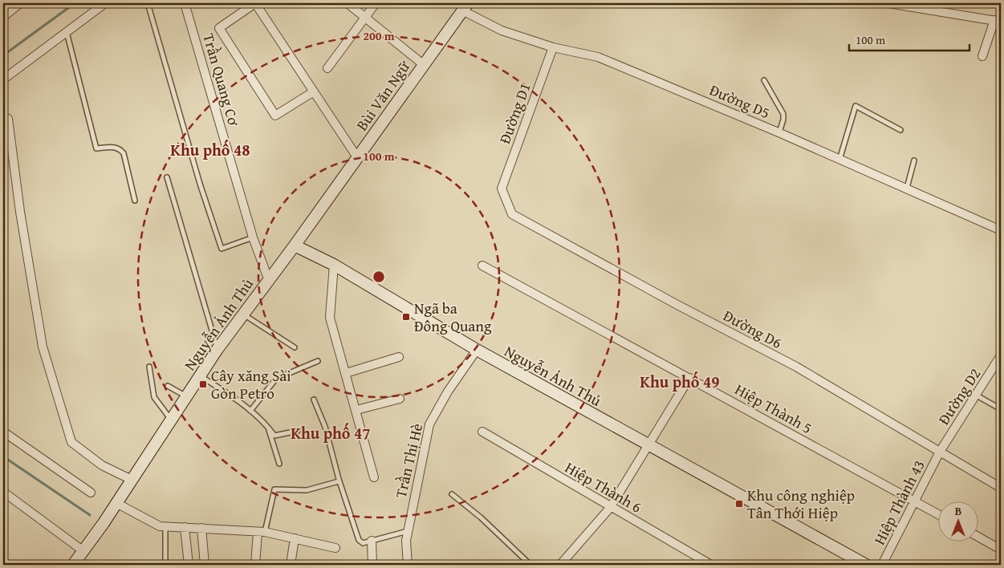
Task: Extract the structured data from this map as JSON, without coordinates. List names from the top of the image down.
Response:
{
  "streets": {
    "main road": ["Bùi Văn Ngữ", "Nguyễn Ảnh Thủ"],
    "street": [
      "Trần Quang Cơ",
      "Đường D5",
      "Đường D1",
      "Đường D6",
      "Đường D2",
      "Hiệp Thành 5",
      "Trần Thị Hè",
      "Hiệp Thành 6",
      "Hiệp Thành 43"
    ]
  },
  "crossings": [
    ["Trần Quang Cơ", "Nguyễn Ảnh Thủ"],
    ["Bùi Văn Ngữ", "Đường D5"],
    ["Bùi Văn Ngữ", "Nguyễn Ảnh Thủ"],
    ["Đường D5", "Đường D1"],
    ["Đường D1", "Đường D6"],
    ["Nguyễn Ảnh Thủ", "Trần Thị Hè"],
    ["Đường D6", "Đường D2"],
    ["Đường D6", "Hiệp Thành 43"],
    ["Đường D2", "Hiệp Thành 43"],
    ["Hiệp Thành 5", "Hiệp Thành 43"]
  ],
  "districts": ["Khu phố 48", "Khu phố 49", "Khu phố 47"],
  "places": {
    "transit": ["Ngã ba Đông Quang", "Cây xăng Sài Gòn Petro", "Khu công nghiệp Tân Thới Hiệp"]
  },
  "scale_bar": "100 m",
  "north": "top",
  "rings": ["200 m", "100 m"]
}
